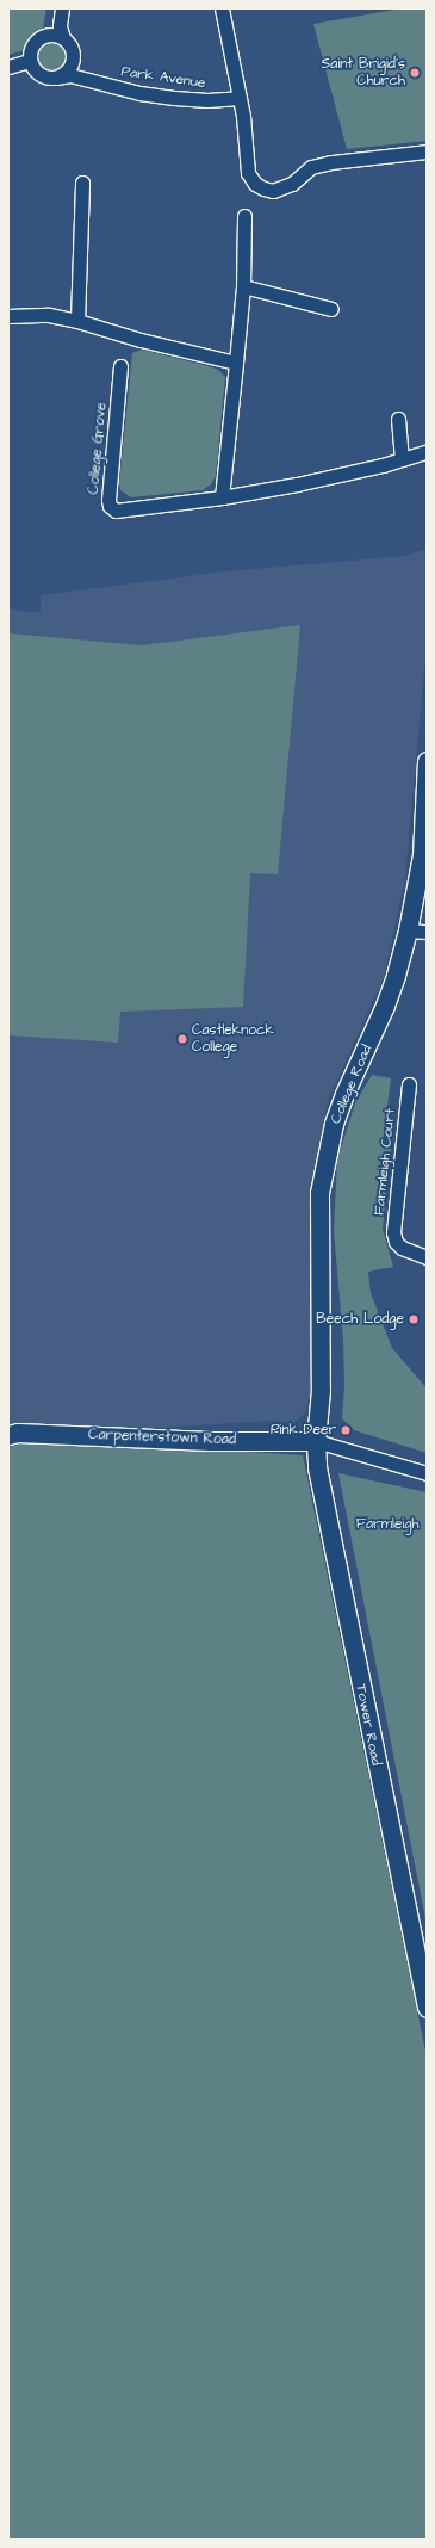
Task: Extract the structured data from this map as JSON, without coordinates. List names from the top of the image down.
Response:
{
  "streets": {
    "street": [
      "Park Avenue",
      "College Grove",
      "College Road",
      "Farmleigh Court",
      "Carpenterstown Road",
      "Tower Road"
    ]
  },
  "crossings": [
    ["College Road", "Carpenterstown Road"],
    ["College Road", "Tower Road"],
    ["Carpenterstown Road", "Tower Road"]
  ],
  "parks": ["Farmleigh"],
  "places": [
    "Saint Brigid's Church",
    "Castleknock College",
    "Beech Lodge",
    "Pink Deer"
  ]
}
